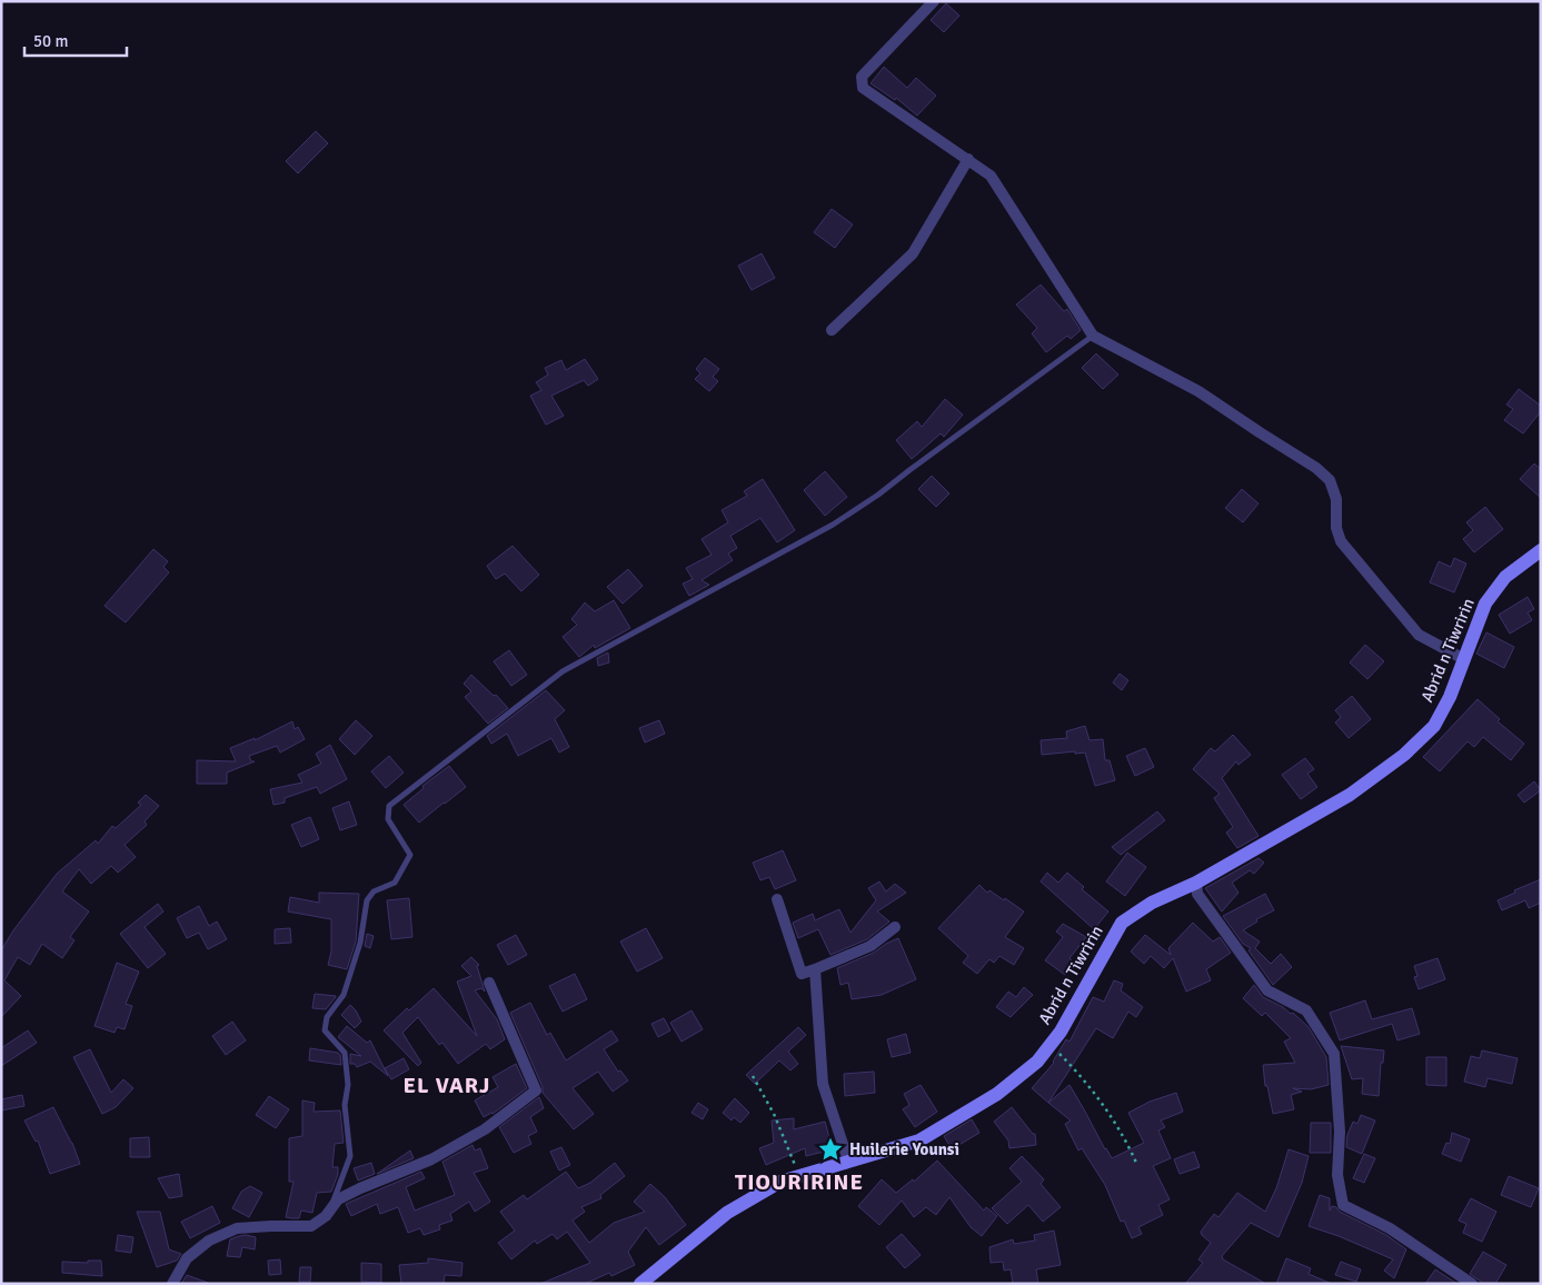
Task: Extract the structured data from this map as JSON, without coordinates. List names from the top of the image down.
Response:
{
  "streets": {
    "street": ["Abrid n Tiwririn"]
  },
  "districts": ["EL VARJ", "TIOURIRINE"],
  "places": {
    "place": ["Huilerie Younsi"]
  },
  "scale_bar": "50 m"
}
